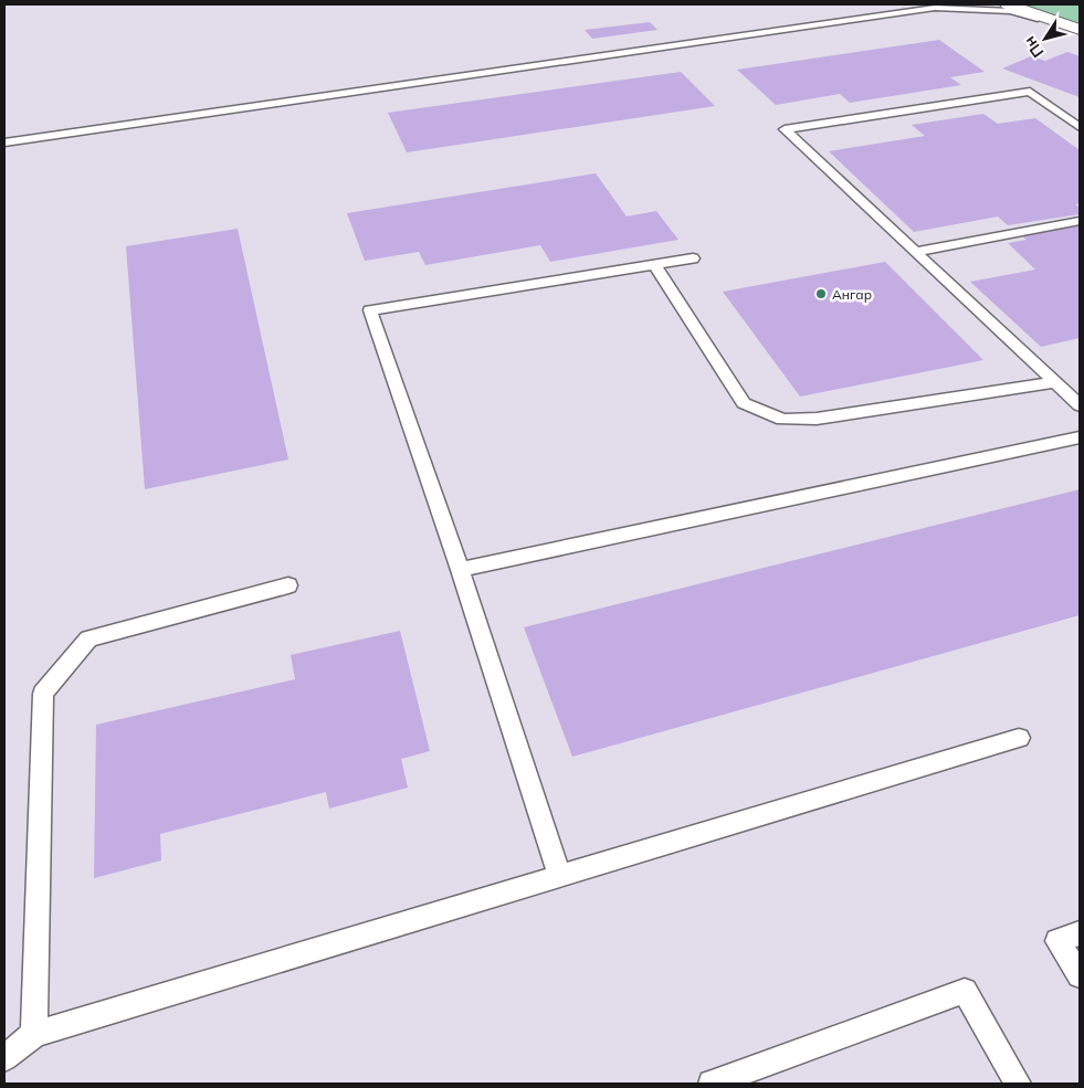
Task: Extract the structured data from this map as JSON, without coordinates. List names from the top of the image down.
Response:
{
  "places": ["Ангар"],
  "north": "bottom left"
}
